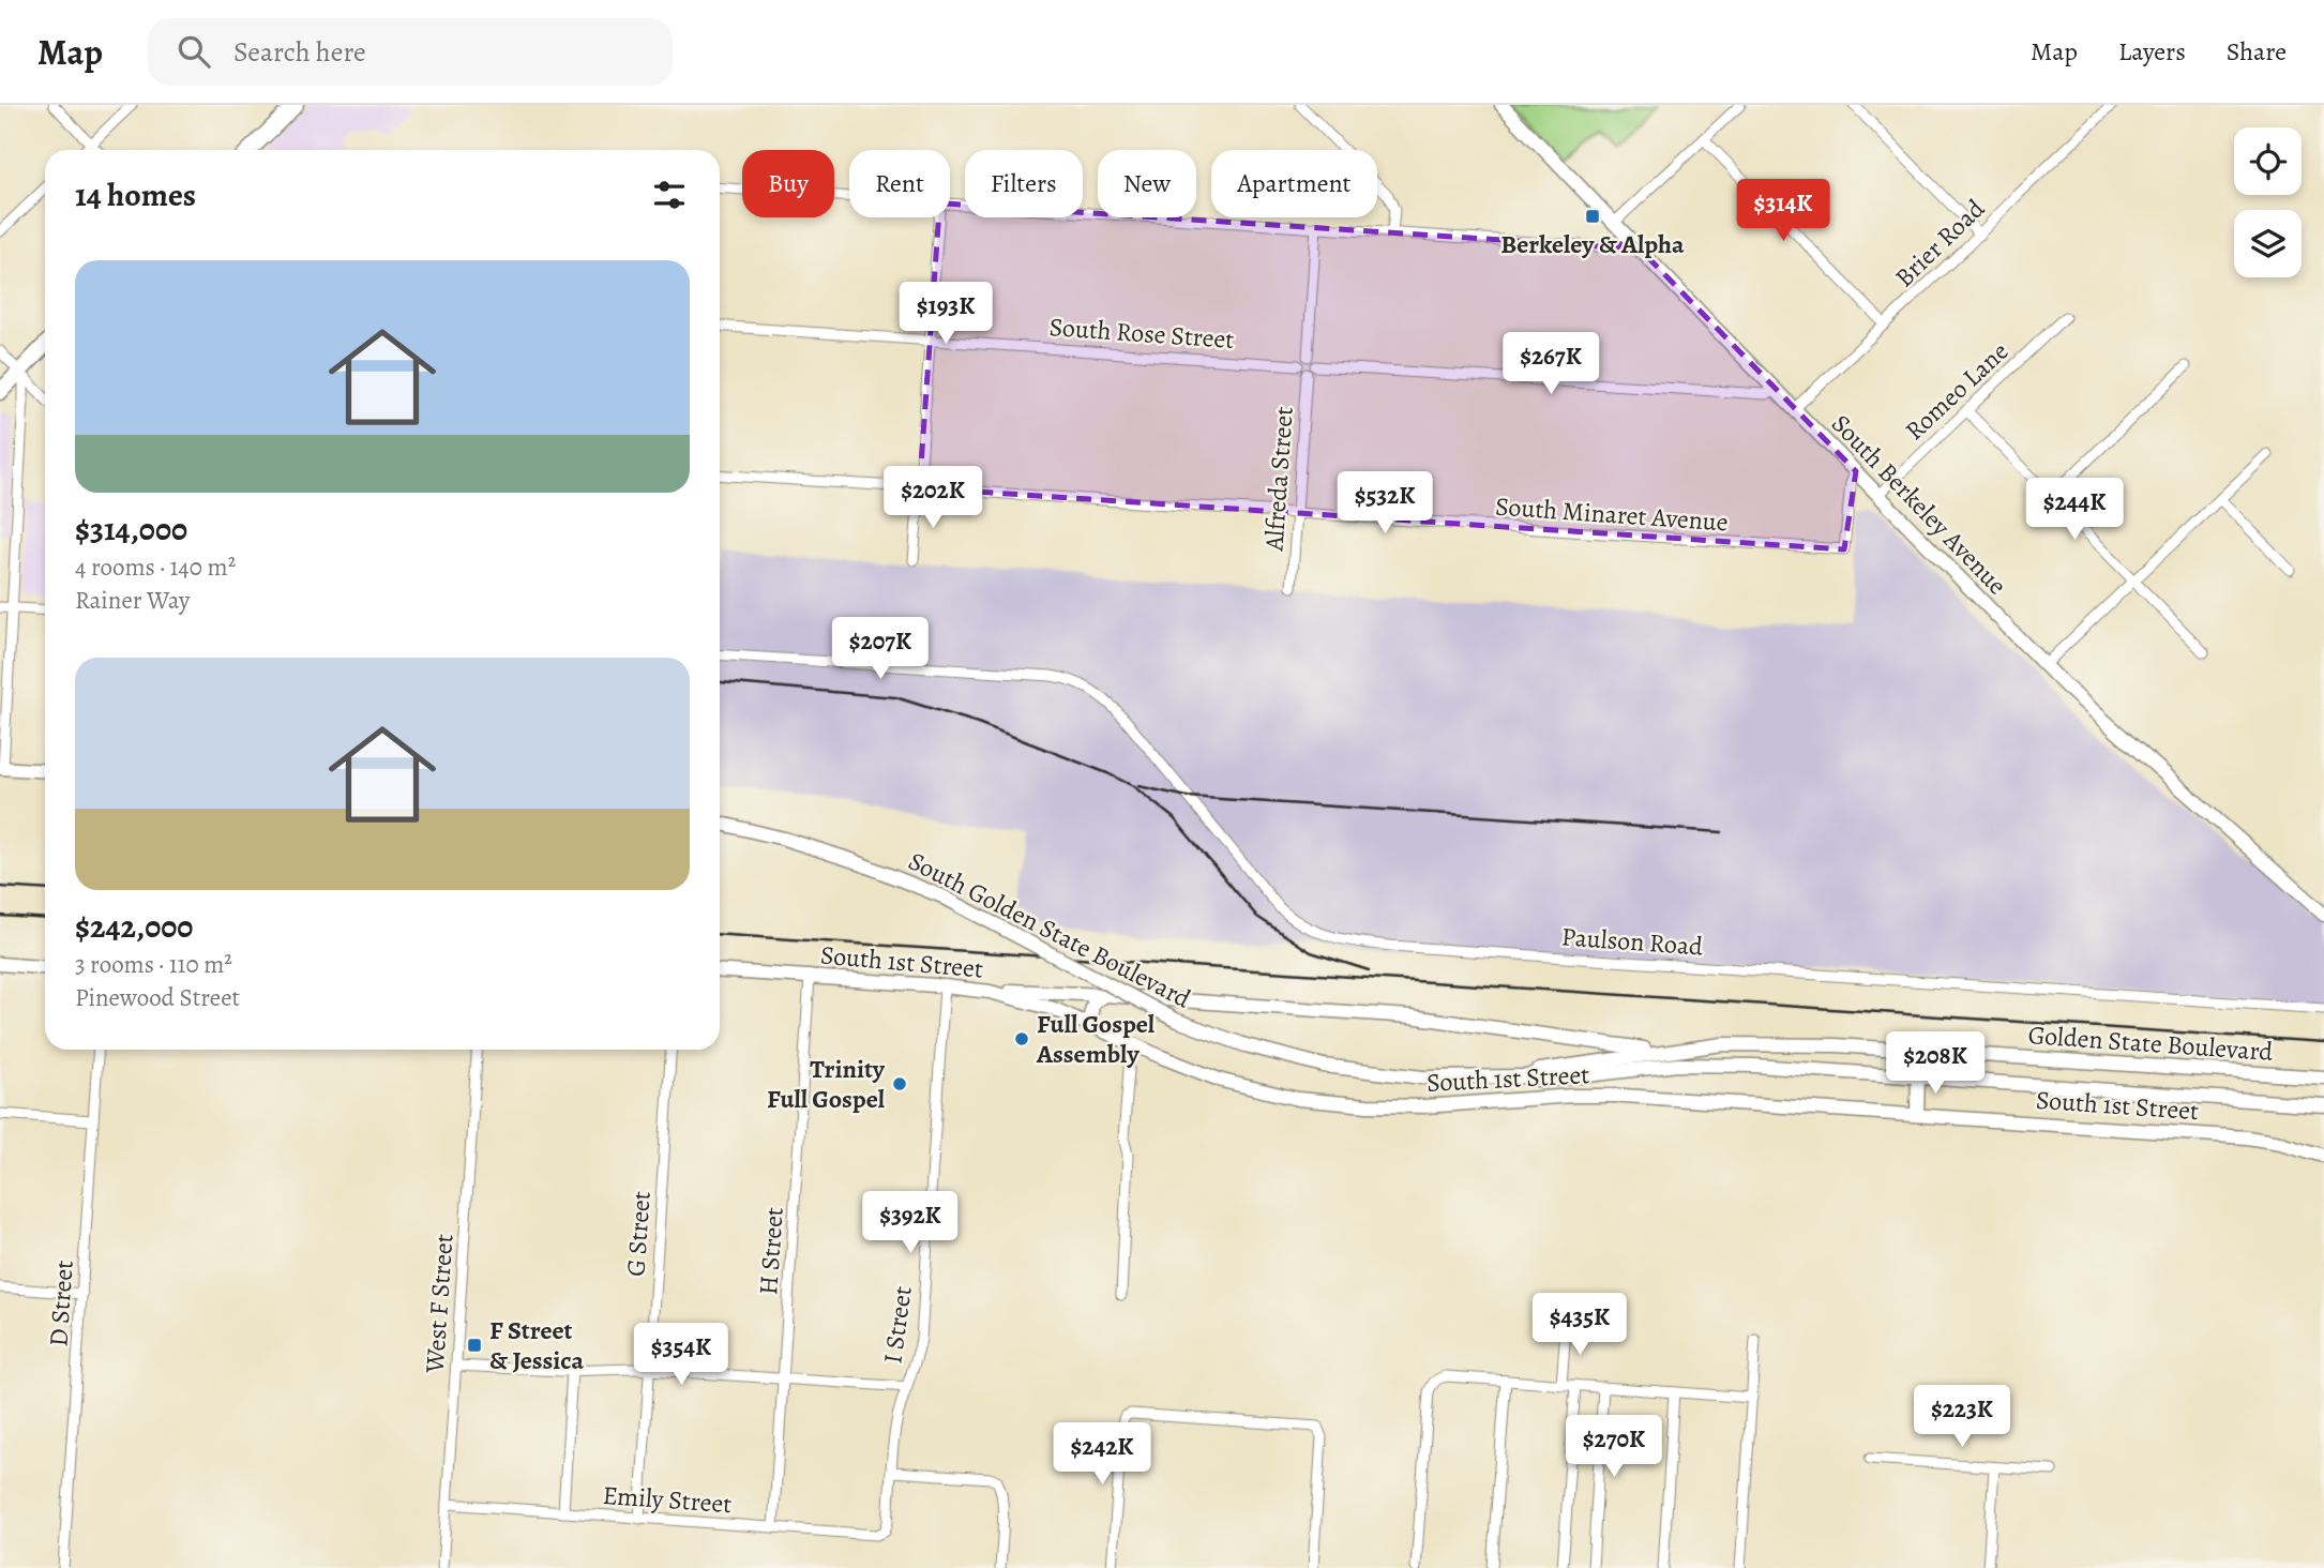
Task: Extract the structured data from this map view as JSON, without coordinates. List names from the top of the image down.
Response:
{
  "streets": {
    "main road": [
      "South Berkeley Avenue",
      "South Golden State Boulevard",
      "South 1st Street",
      "Golden State Boulevard"
    ],
    "street": [
      "Brier Road",
      "South Rose Street",
      "Romeo Lane",
      "Alfreda Street",
      "South Minaret Avenue",
      "Paulson Road",
      "G Street",
      "H Street",
      "D Street",
      "West F Street",
      "I Street",
      "Emily Street"
    ]
  },
  "crossings": [
    ["Brier Road", "South Berkeley Avenue"],
    ["South Rose Street", "Alfreda Street"],
    ["Romeo Lane", "South Berkeley Avenue"],
    ["Alfreda Street", "South Minaret Avenue"],
    ["South Berkeley Avenue", "South Minaret Avenue"],
    ["South Golden State Boulevard", "Golden State Boulevard"],
    ["South 1st Street", "H Street"],
    ["South 1st Street", "I Street"],
    ["G Street", "Emily Street"],
    ["H Street", "Emily Street"],
    ["West F Street", "Emily Street"],
    ["I Street", "Emily Street"]
  ],
  "places": {
    "transit": ["Berkeley & Alpha", "F Street & Jessica"],
    "other": ["Full Gospel Assembly", "Trinity Full Gospel"]
  },
  "page": {
    "header": "Map",
    "search": "Search here",
    "nav": ["Map", "Layers", "Share"],
    "chip": [
      "Buy",
      "Rent",
      "Filters",
      "New",
      "Apartment"
    ],
    "heading": "14 homes",
    "price": [
      "$314K",
      "$193K",
      "$267K",
      "$202K",
      "$532K",
      "$244K",
      "$207K",
      "$208K",
      "$392K",
      "$435K",
      "$354K",
      "$223K",
      "$270K",
      "$242K"
    ],
    "list": [
      {
        "name": "$314,000",
        "note": "4 rooms · 140 m² · Rainer Way"
      },
      {
        "name": "$242,000",
        "note": "3 rooms · 110 m² · Pinewood Street"
      }
    ]
  }
}
